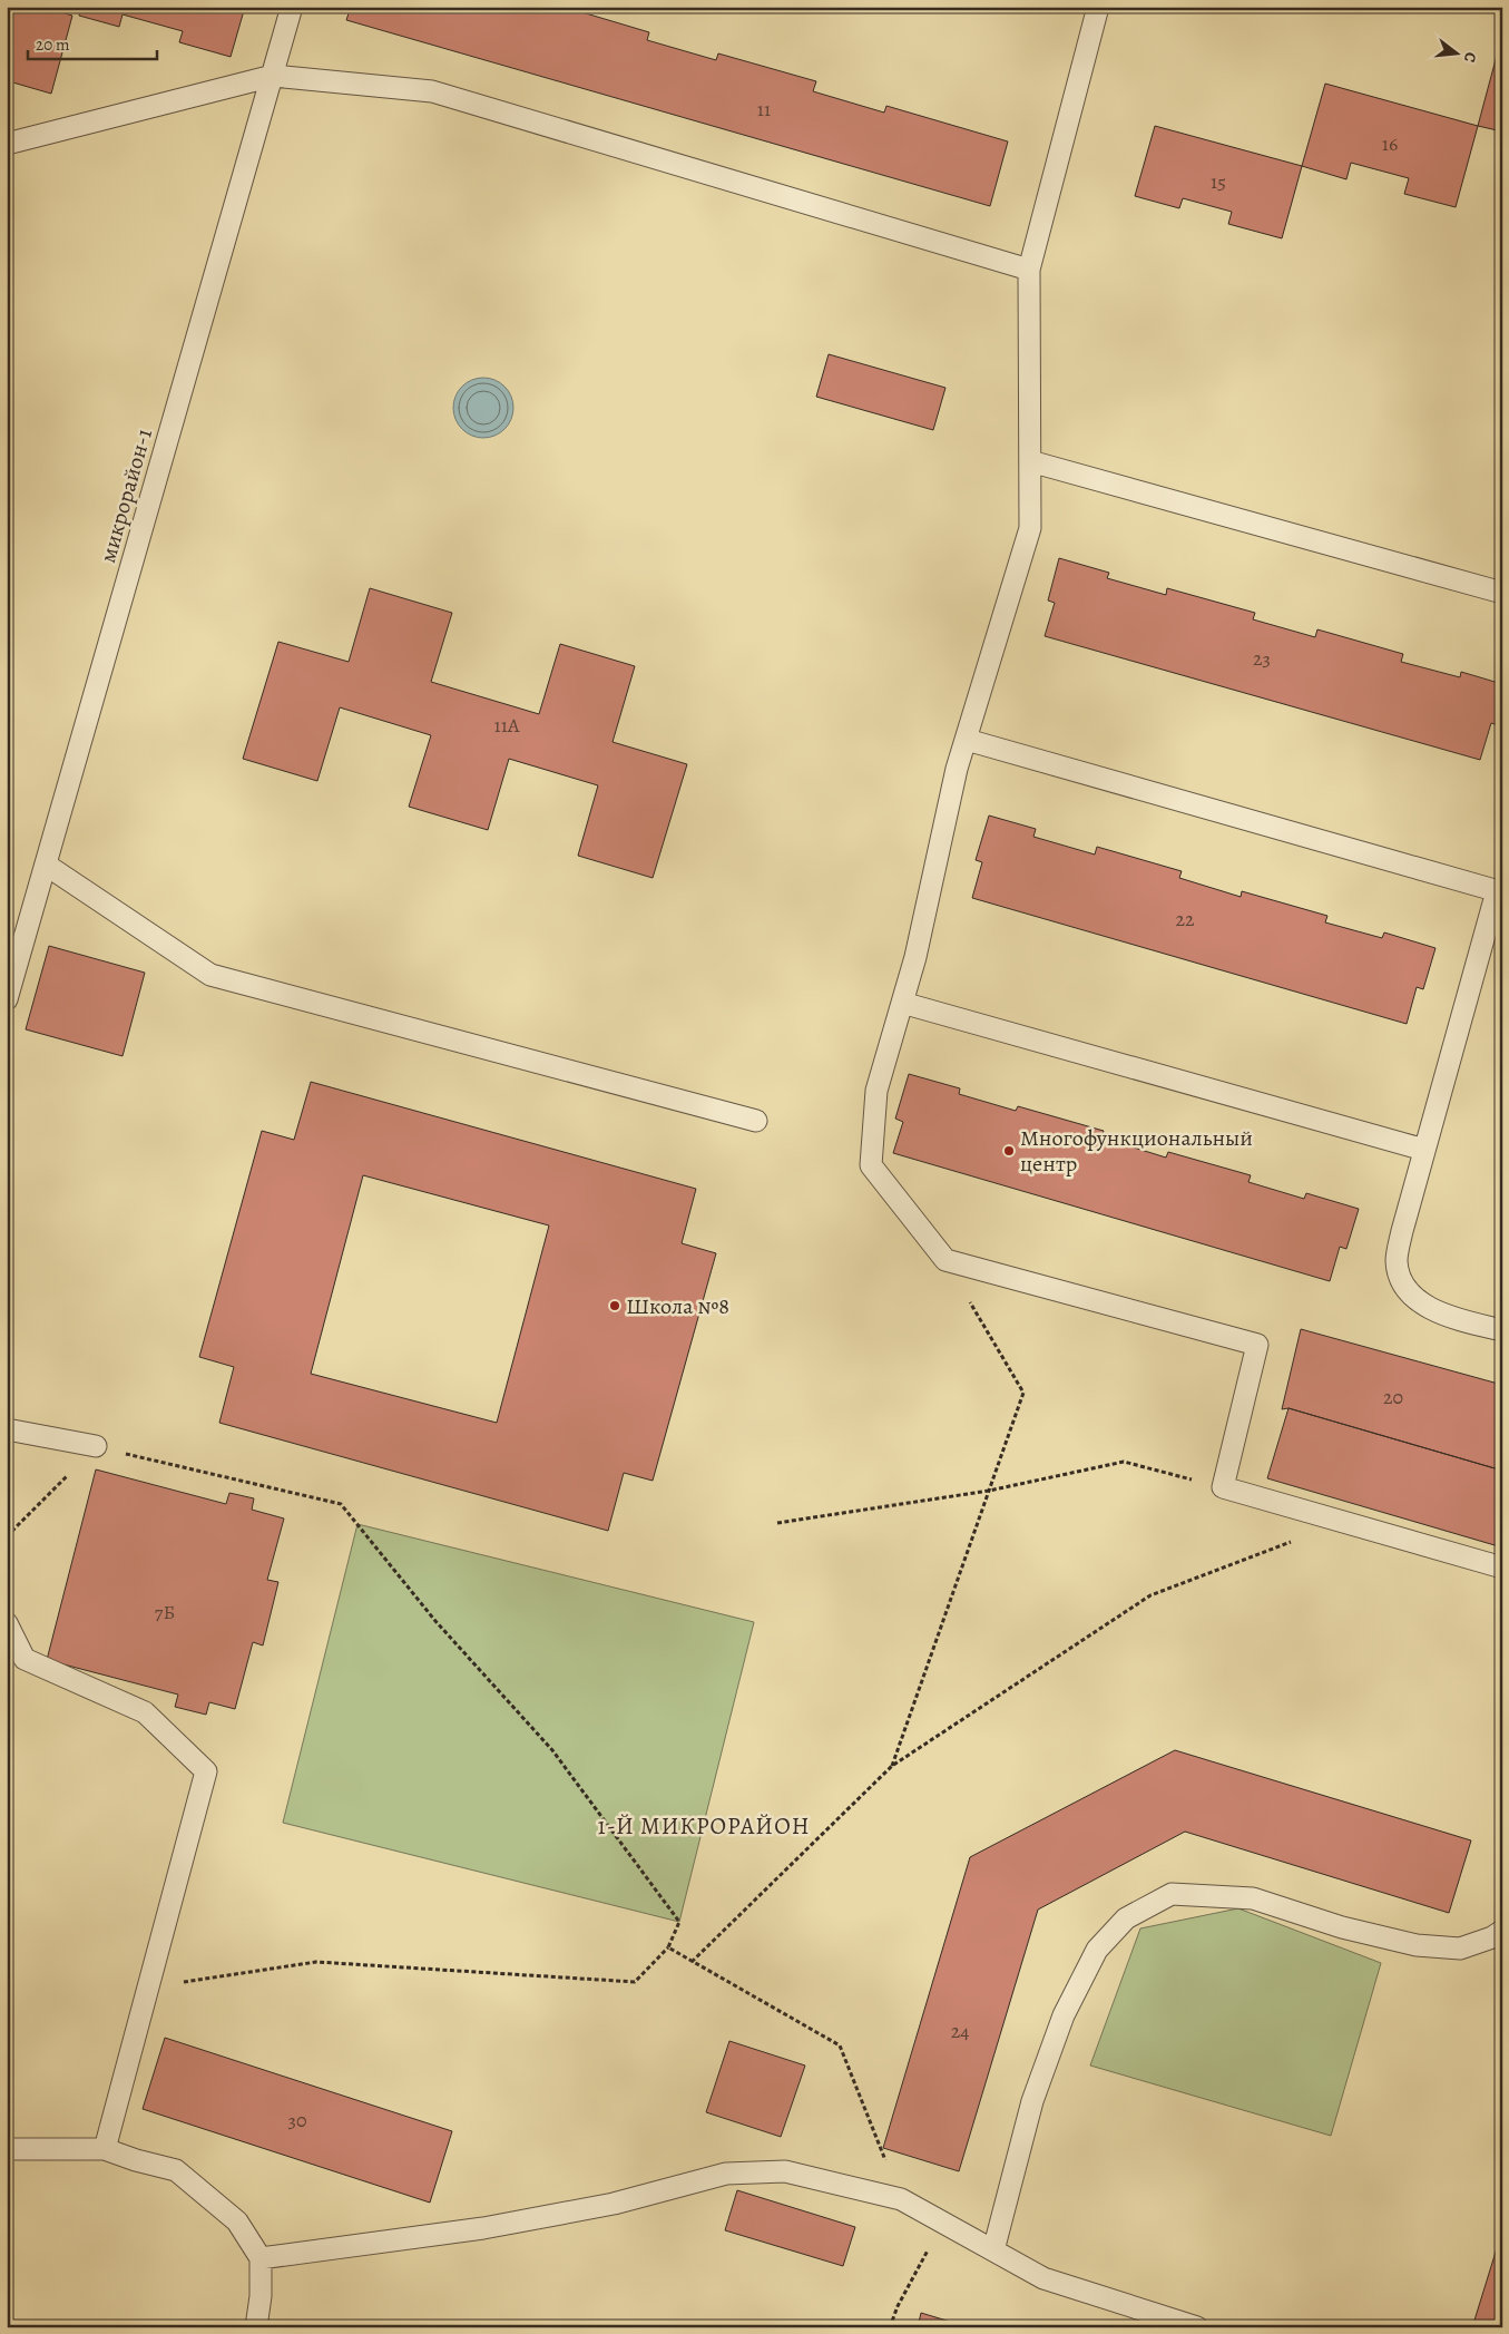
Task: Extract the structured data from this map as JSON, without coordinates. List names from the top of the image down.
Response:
{
  "streets": {
    "lane": ["микрорайон-1"]
  },
  "districts": ["1-Й МИКРОРАЙОН"],
  "places": ["Многофункциональный центр", "Школа №8"],
  "house_numbers": [
    "11",
    "16",
    "15",
    "23",
    "11А",
    "22",
    "20",
    "7Б",
    "24",
    "30"
  ],
  "scale_bar": "20 m",
  "north": "right"
}
